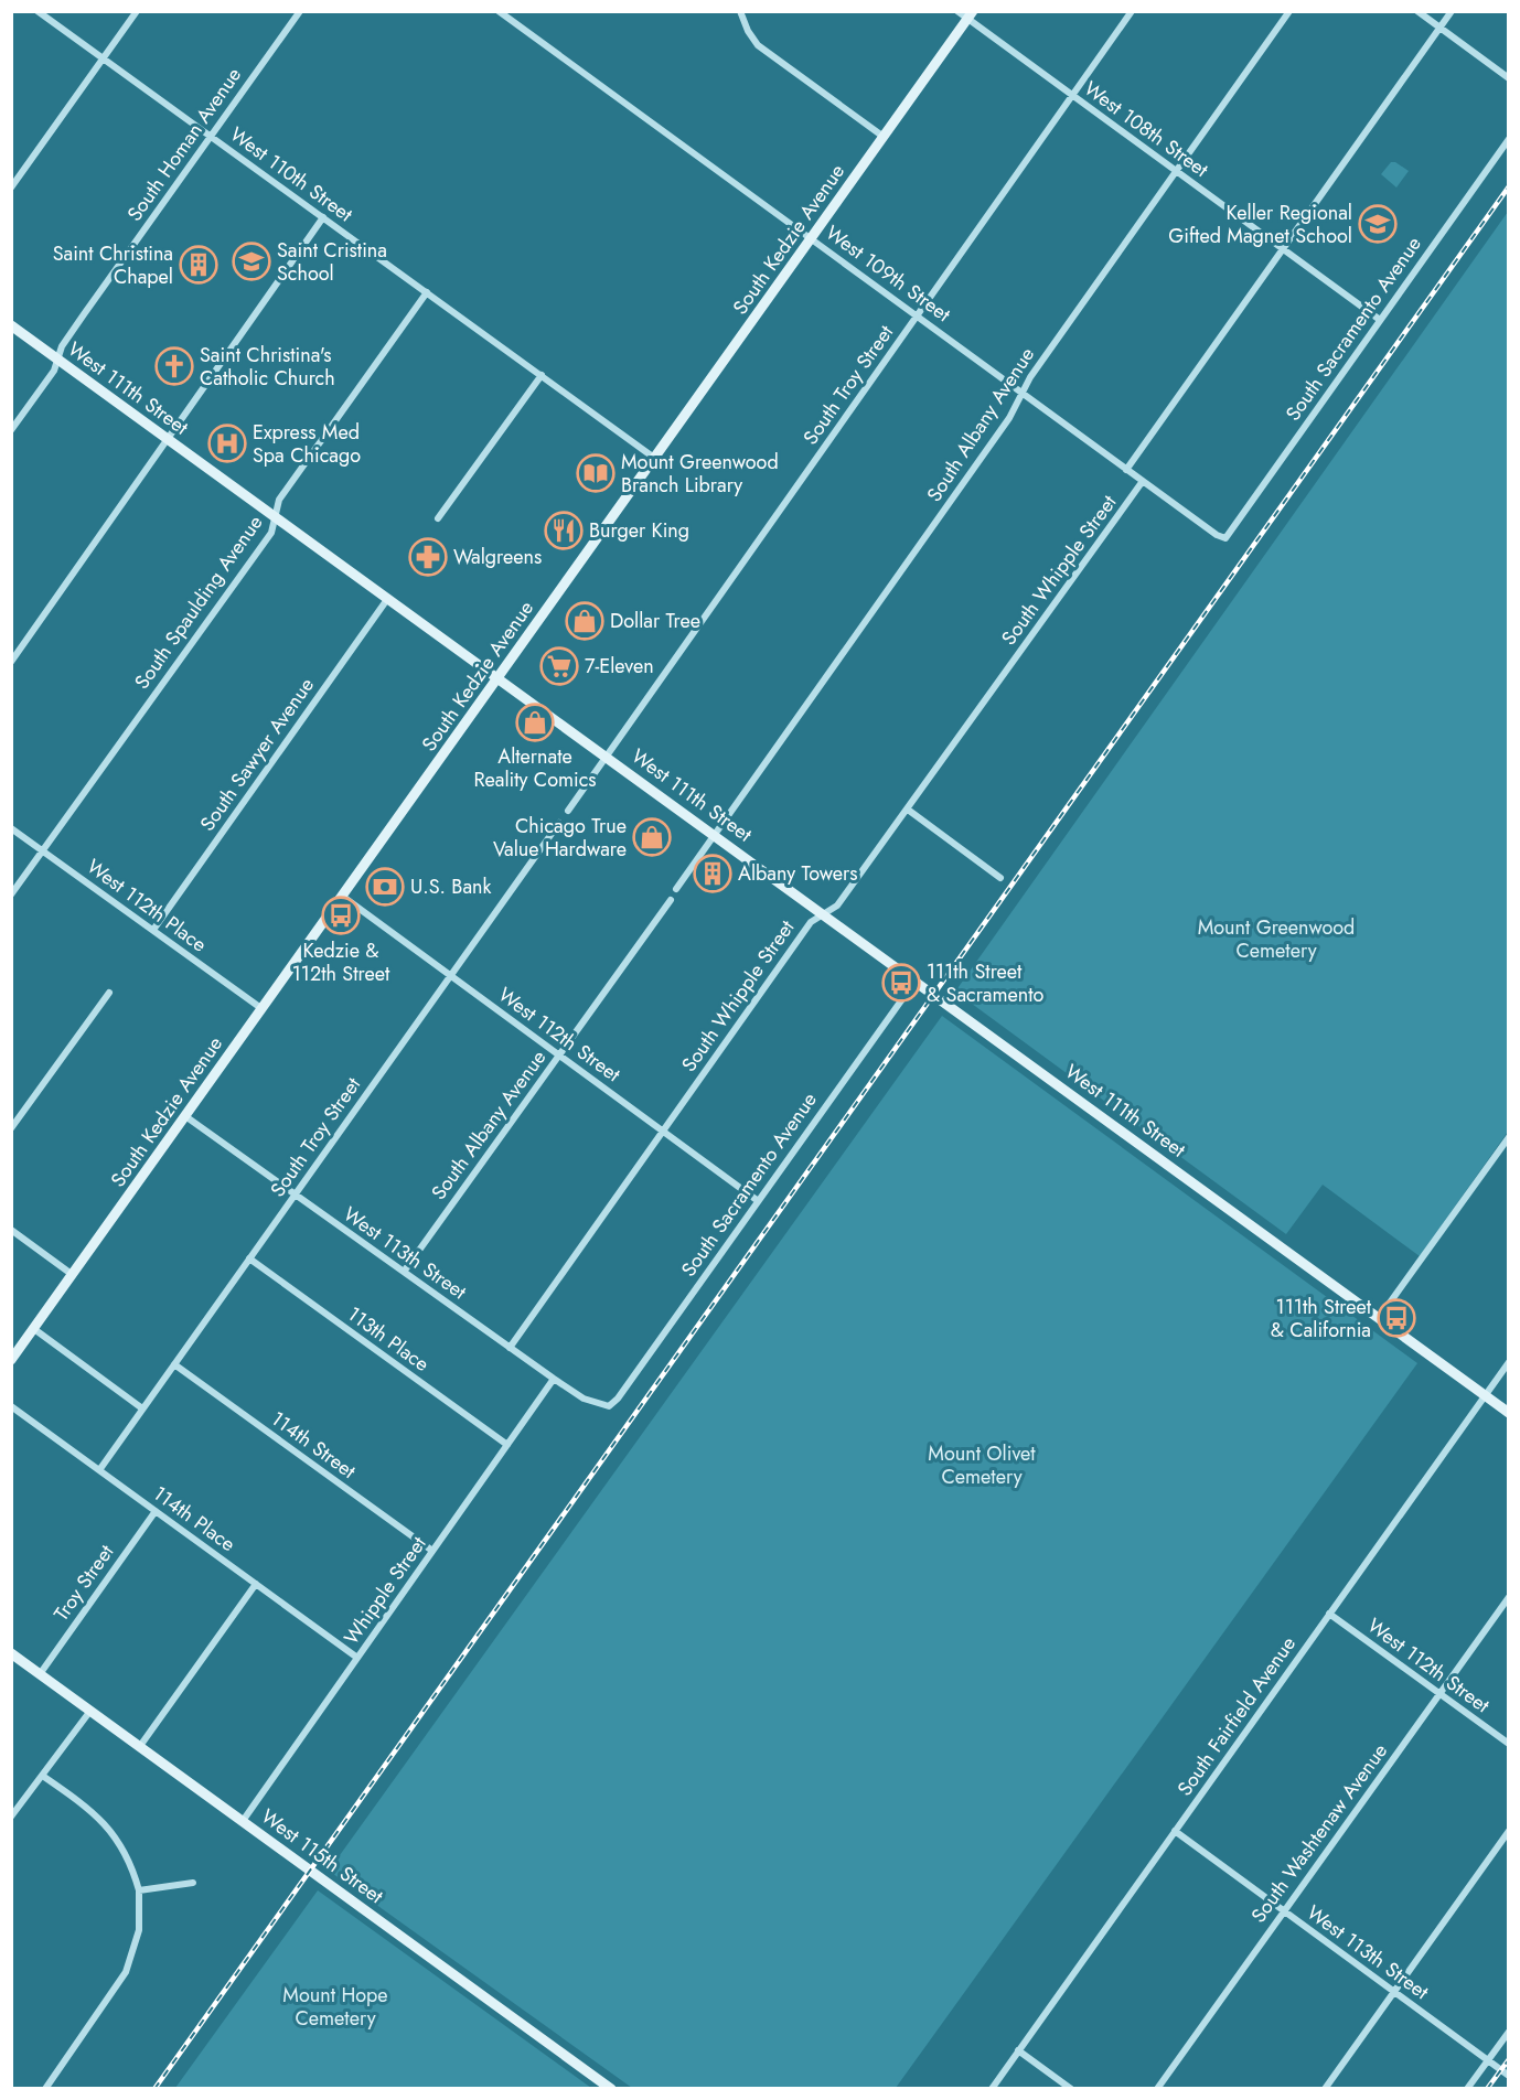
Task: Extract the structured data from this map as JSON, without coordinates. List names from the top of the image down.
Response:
{
  "streets": {
    "main road": ["South Kedzie Avenue", "West 111th Street", "West 115th Street"],
    "street": [
      "West 108th Street",
      "South Homan Avenue",
      "West 110th Street",
      "West 109th Street",
      "South Sacramento Avenue",
      "South Troy Street",
      "South Albany Avenue",
      "South Whipple Street",
      "South Spaulding Avenue",
      "South Sawyer Avenue",
      "West 112th Place",
      "West 112th Street",
      "West 113th Street",
      "113th Place",
      "114th Street",
      "114th Place",
      "Troy Street",
      "Whipple Street",
      "South Fairfield Avenue",
      "South Washtenaw Avenue"
    ]
  },
  "crossings": [
    ["West 108th Street", "South Kedzie Avenue"],
    ["West 108th Street", "South Sacramento Avenue"],
    ["West 108th Street", "South Troy Street"],
    ["West 108th Street", "South Albany Avenue"],
    ["South Homan Avenue", "West 110th Street"],
    ["South Homan Avenue", "West 111th Street"],
    ["West 110th Street", "South Kedzie Avenue"],
    ["West 110th Street", "South Spaulding Avenue"],
    ["South Kedzie Avenue", "West 109th Street"],
    ["South Kedzie Avenue", "West 111th Street"],
    ["South Kedzie Avenue", "West 112th Place"],
    ["South Kedzie Avenue", "West 112th Street"],
    ["South Kedzie Avenue", "West 113th Street"],
    ["West 109th Street", "South Sacramento Avenue"],
    ["West 109th Street", "South Troy Street"],
    ["West 109th Street", "South Albany Avenue"],
    ["West 109th Street", "South Whipple Street"],
    ["South Sacramento Avenue", "West 111th Street"],
    ["South Sacramento Avenue", "West 112th Street"],
    ["South Sacramento Avenue", "West 113th Street"],
    ["South Troy Street", "West 111th Street"],
    ["South Troy Street", "West 112th Street"],
    ["South Troy Street", "West 113th Street"],
    ["South Troy Street", "113th Place"],
    ["South Troy Street", "114th Street"],
    ["South Troy Street", "114th Place"],
    ["West 111th Street", "South Albany Avenue"],
    ["West 111th Street", "South Whipple Street"],
    ["West 111th Street", "South Spaulding Avenue"],
    ["West 111th Street", "South Sawyer Avenue"],
    ["West 111th Street", "South Fairfield Avenue"],
    ["South Albany Avenue", "West 112th Street"],
    ["South Albany Avenue", "West 113th Street"],
    ["South Whipple Street", "West 112th Street"],
    ["South Whipple Street", "West 113th Street"],
    ["South Spaulding Avenue", "West 112th Place"],
    ["South Sawyer Avenue", "West 112th Place"],
    ["West 112th Street", "South Fairfield Avenue"],
    ["West 112th Street", "South Washtenaw Avenue"],
    ["West 113th Street", "Whipple Street"],
    ["West 113th Street", "South Fairfield Avenue"],
    ["West 113th Street", "South Washtenaw Avenue"],
    ["113th Place", "Whipple Street"],
    ["114th Street", "Whipple Street"],
    ["114th Place", "Troy Street"],
    ["114th Place", "Whipple Street"],
    ["Troy Street", "West 115th Street"],
    ["Whipple Street", "West 115th Street"]
  ],
  "parks": ["Mount Greenwood Cemetery", "Mount Olivet Cemetery", "Mount Hope Cemetery"],
  "places": {
    "school or university": ["Keller Regional Gifted Magnet School", "Saint Cristina School"],
    "building": ["Saint Christina Chapel", "Albany Towers"],
    "church": ["Saint Christina's Catholic Church"],
    "hospital": ["Express Med Spa Chicago"],
    "library": ["Mount Greenwood Branch Library"],
    "restaurant": ["Burger King"],
    "pharmacy": ["Walgreens"],
    "shop": ["Dollar Tree", "Alternate Reality Comics", "Chicago True Value Hardware"],
    "supermarket": ["7-Eleven"],
    "bank": ["U.S. Bank"],
    "bus stop": ["Kedzie & 112th Street", "111th Street & Sacramento", "111th Street & California"]
  }
}
